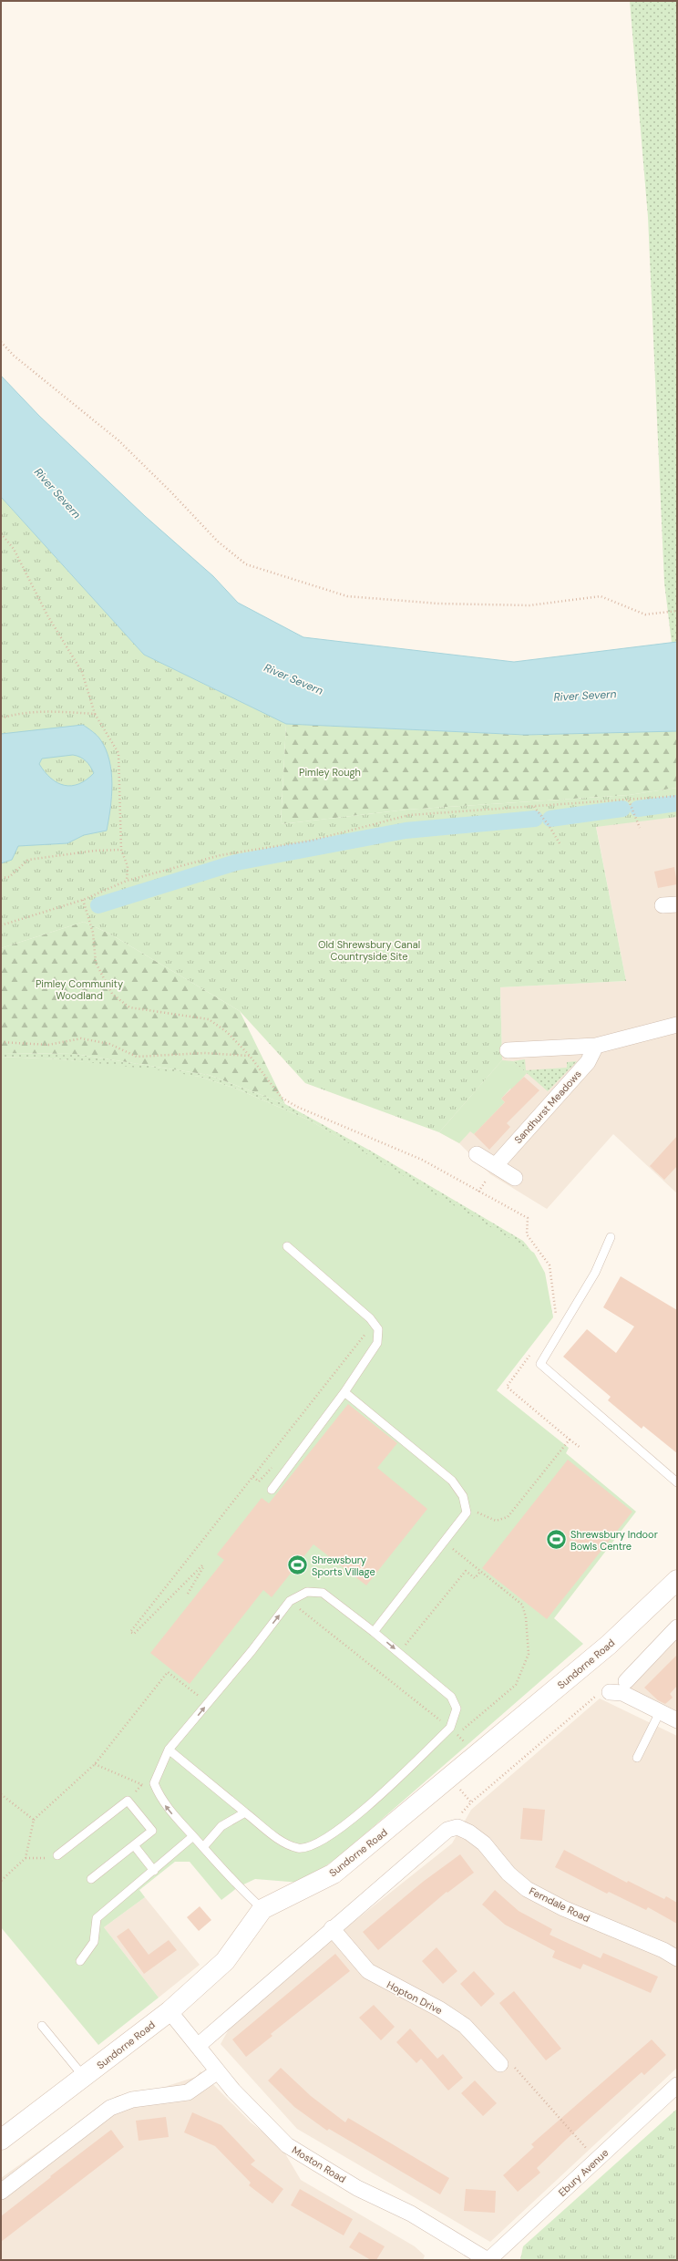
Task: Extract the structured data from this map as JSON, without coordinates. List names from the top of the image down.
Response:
{
  "streets": {
    "main road": ["Sundorne Road"],
    "street": [
      "Sandhurst Meadows",
      "Ferndale Road",
      "Hopton Drive",
      "Moston Road",
      "Ebury Avenue"
    ]
  },
  "crossings": [
    ["Sundorne Road", "Moston Road"],
    ["Moston Road", "Ebury Avenue"]
  ],
  "water": ["River Severn"],
  "parks": ["Pimley Rough", "Old Shrewsbury Canal Countryside Site", "Pimley Community Woodland"],
  "places": {
    "sports": ["Shrewsbury Indoor Bowls Centre", "Shrewsbury Sports Village"]
  }
}
